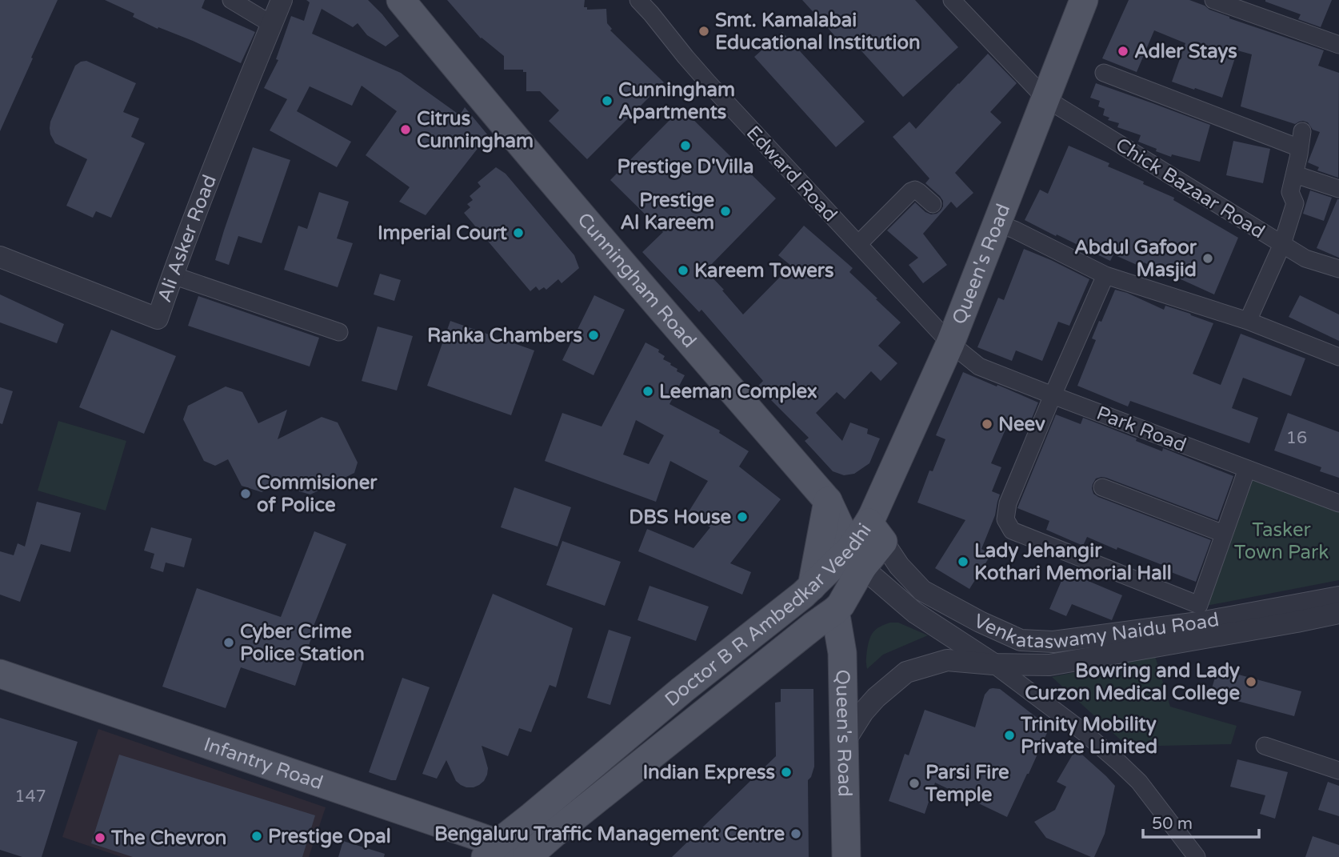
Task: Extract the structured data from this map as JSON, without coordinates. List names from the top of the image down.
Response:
{
  "streets": {
    "main road": [
      "Queen's Road",
      "Cunningham Road",
      "Doctor B R Ambedkar Veedhi",
      "Infantry Road"
    ],
    "street": [
      "Edward Road",
      "Chick Bazaar Road",
      "Ali Asker Road",
      "Park Road",
      "Venkataswamy Naidu Road"
    ]
  },
  "crossings": [
    ["Edward Road", "Queen's Road"],
    ["Edward Road", "Park Road"],
    ["Chick Bazaar Road", "Queen's Road"],
    ["Queen's Road", "Park Road"],
    ["Queen's Road", "Venkataswamy Naidu Road"],
    ["Queen's Road", "Doctor B R Ambedkar Veedhi"],
    ["Cunningham Road", "Venkataswamy Naidu Road"],
    ["Cunningham Road", "Doctor B R Ambedkar Veedhi"],
    ["Venkataswamy Naidu Road", "Doctor B R Ambedkar Veedhi"],
    ["Doctor B R Ambedkar Veedhi", "Infantry Road"]
  ],
  "parks": ["Tasker Town Park"],
  "places": [
    "Smt. Kamalabai Educational Institution",
    "Adler Stays",
    "Cunningham Apartments",
    "Citrus Cunningham",
    "Prestige D'Villa",
    "Prestige Al Kareem",
    "Imperial Court",
    "Abdul Gafoor Masjid",
    "Kareem Towers",
    "Ranka Chambers",
    "Leeman Complex",
    "Neev",
    "Commisioner of Police",
    "DBS House",
    "Lady Jehangir Kothari Memorial Hall",
    "Cyber Crime Police Station",
    "Bowring and Lady Curzon Medical College",
    "Trinity Mobility Private Limited",
    "Indian Express",
    "Parsi Fire Temple",
    "Bengaluru Traffic Management Centre",
    "Prestige Opal",
    "The Chevron"
  ],
  "house_numbers": ["16", "147"],
  "scale_bar": "50 m"
}
